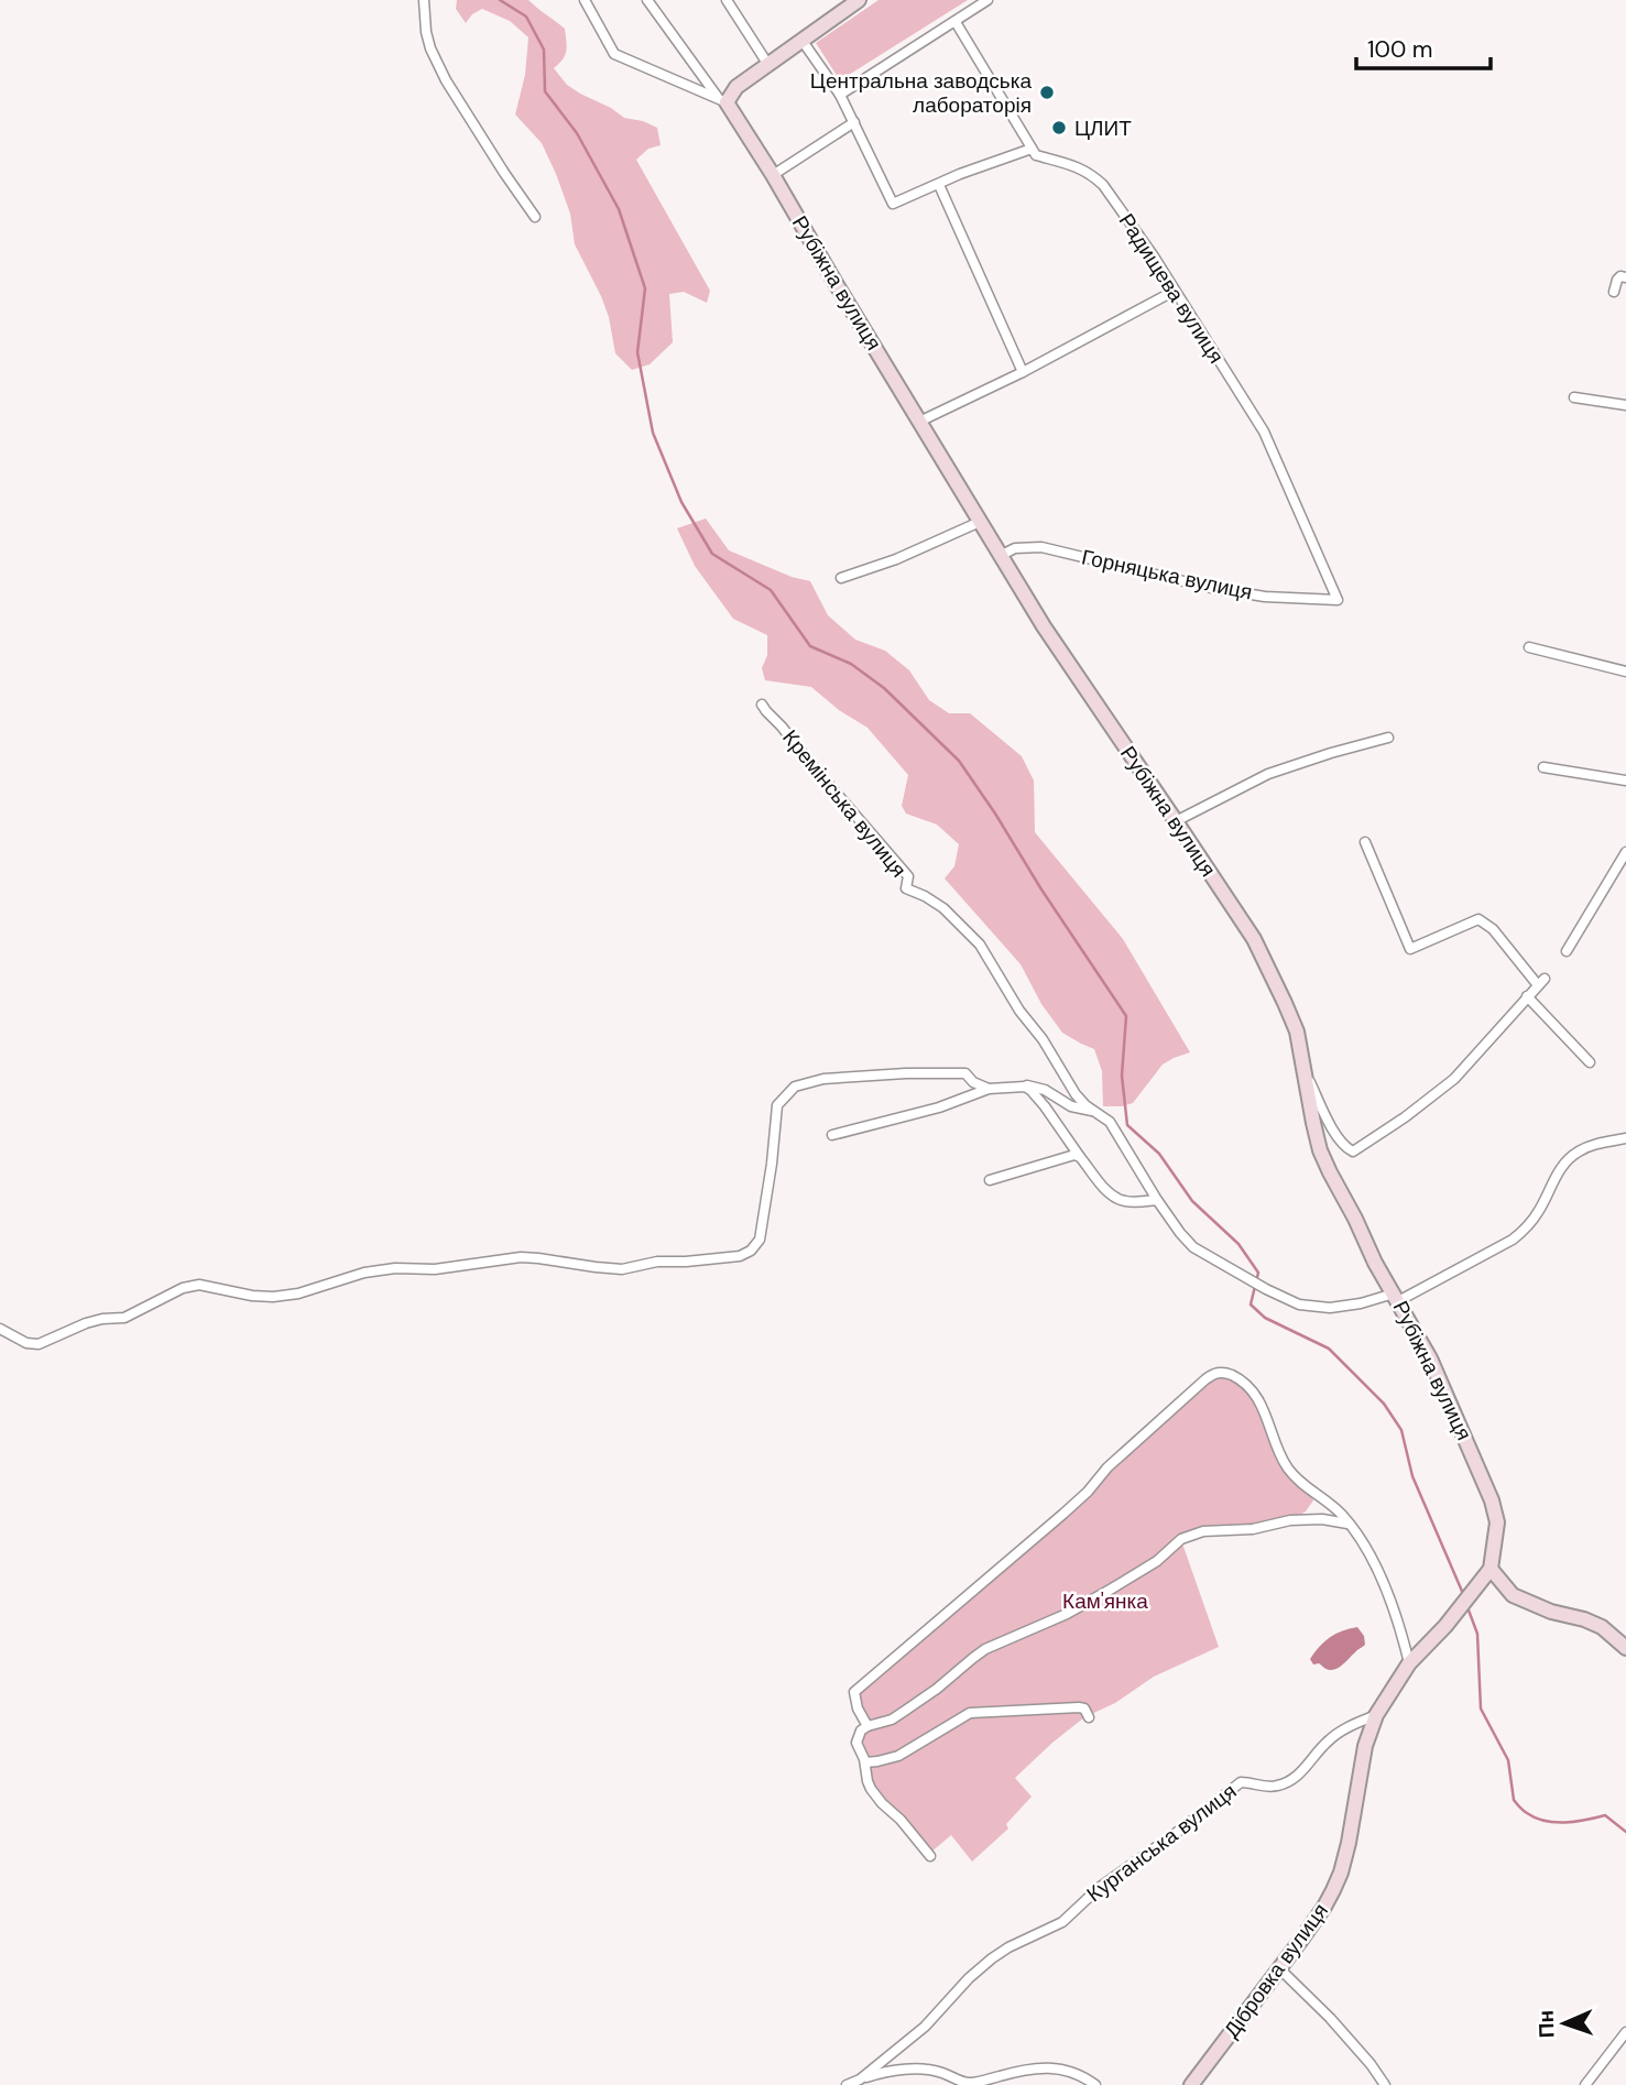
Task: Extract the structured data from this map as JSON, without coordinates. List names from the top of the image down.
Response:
{
  "streets": {
    "street": [
      "Рубіжна вулиця",
      "Радищева вулиця",
      "Горняцька вулиця",
      "Кремінська вулиця",
      "Курганська вулиця",
      "Дібровка вулиця"
    ]
  },
  "crossings": [
    ["Рубіжна вулиця", "Горняцька вулиця"],
    ["Рубіжна вулиця", "Кремінська вулиця"],
    ["Рубіжна вулиця", "Дібровка вулиця"],
    ["Радищева вулиця", "Горняцька вулиця"],
    ["Курганська вулиця", "Дібровка вулиця"]
  ],
  "parks": ["Кам'янка"],
  "places": ["Центральна заводська лабораторія", "ЦЛИТ"],
  "scale_bar": "100 m",
  "north": "left"
}
